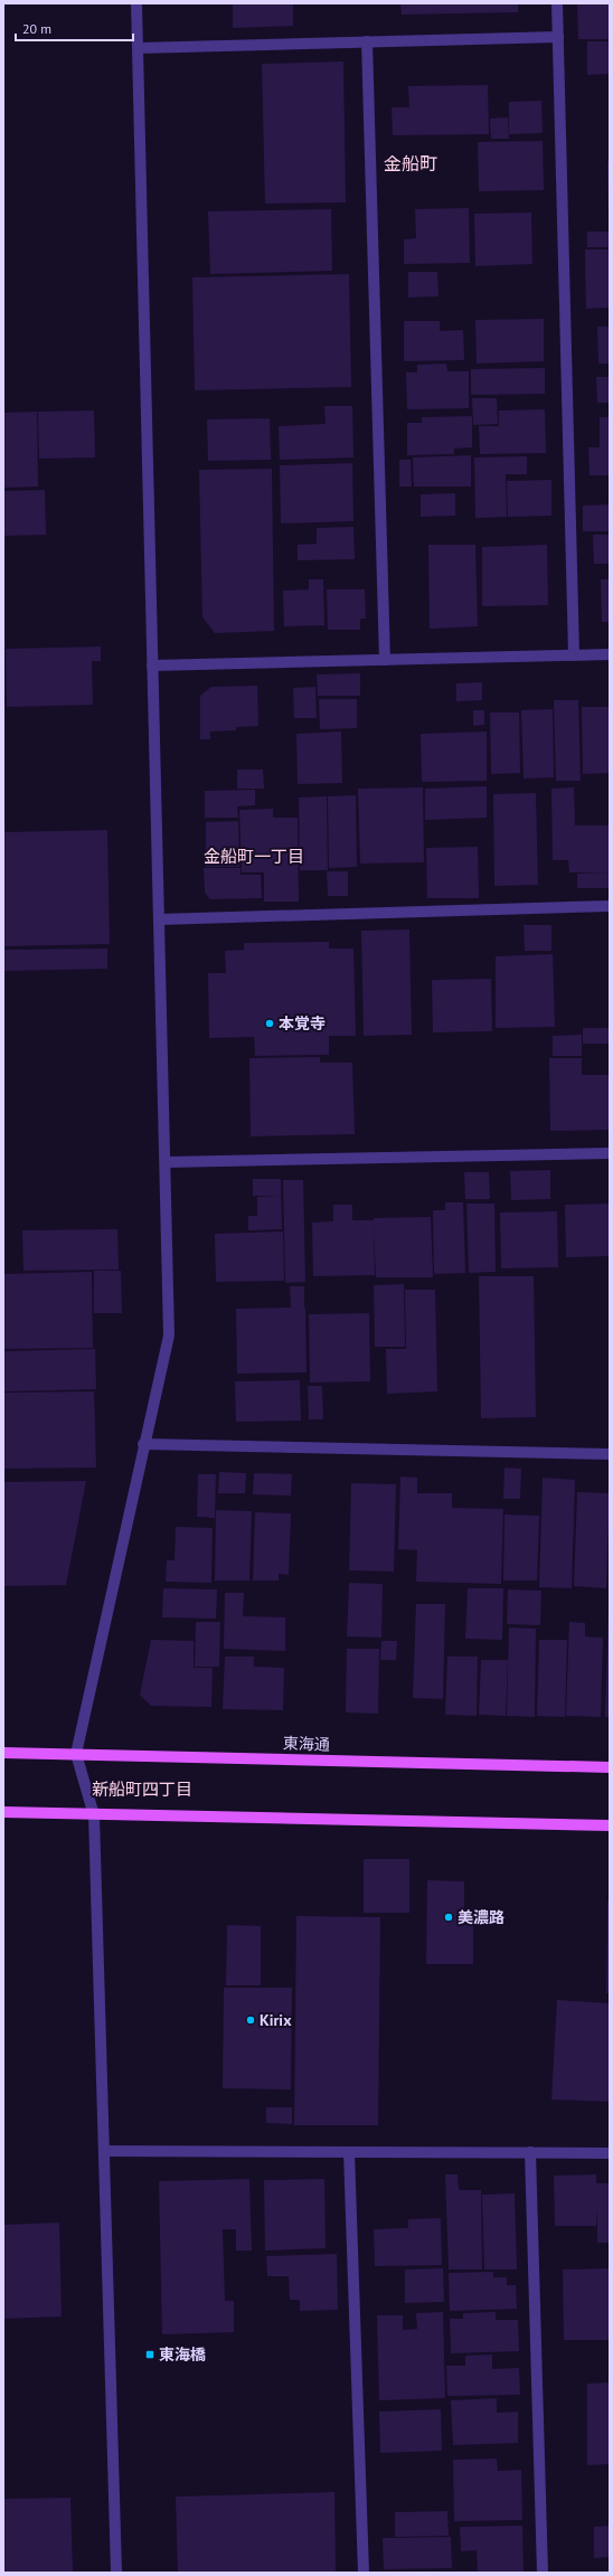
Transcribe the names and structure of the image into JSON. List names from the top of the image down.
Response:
{
  "streets": {
    "main road": ["東海通"]
  },
  "districts": ["金船町", "金船町一丁目", "新船町四丁目"],
  "places": {
    "other": ["本覚寺", "美濃路", "Kirix"],
    "transit": ["東海橋"]
  },
  "scale_bar": "20 m"
}
